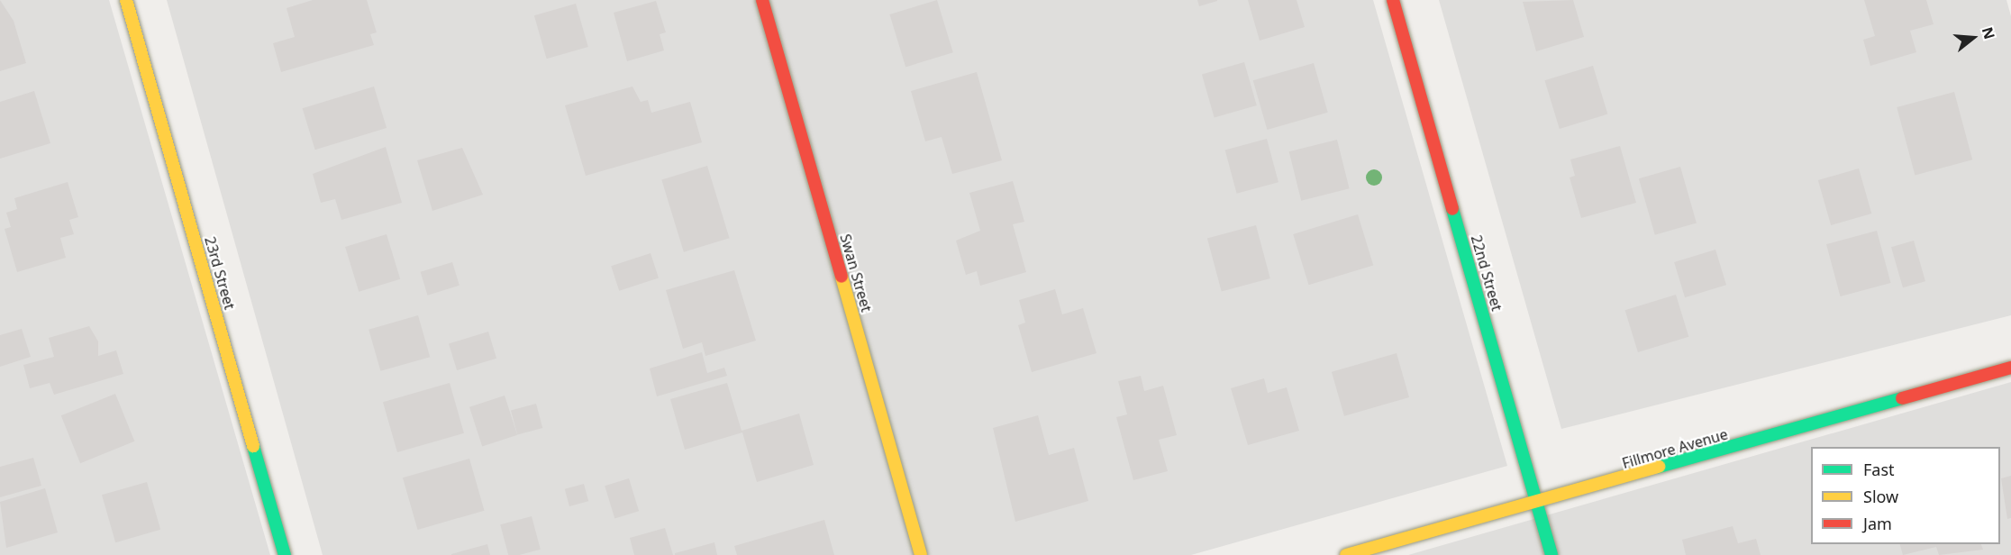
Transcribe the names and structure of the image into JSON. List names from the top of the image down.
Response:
{
  "streets": {
    "street": [
      "23rd Street",
      "Swan Street",
      "22nd Street",
      "Fillmore Avenue"
    ]
  },
  "crossings": [
    ["22nd Street", "Fillmore Avenue"]
  ],
  "legend": ["Fast", "Slow", "Jam"],
  "north": "right"
}
